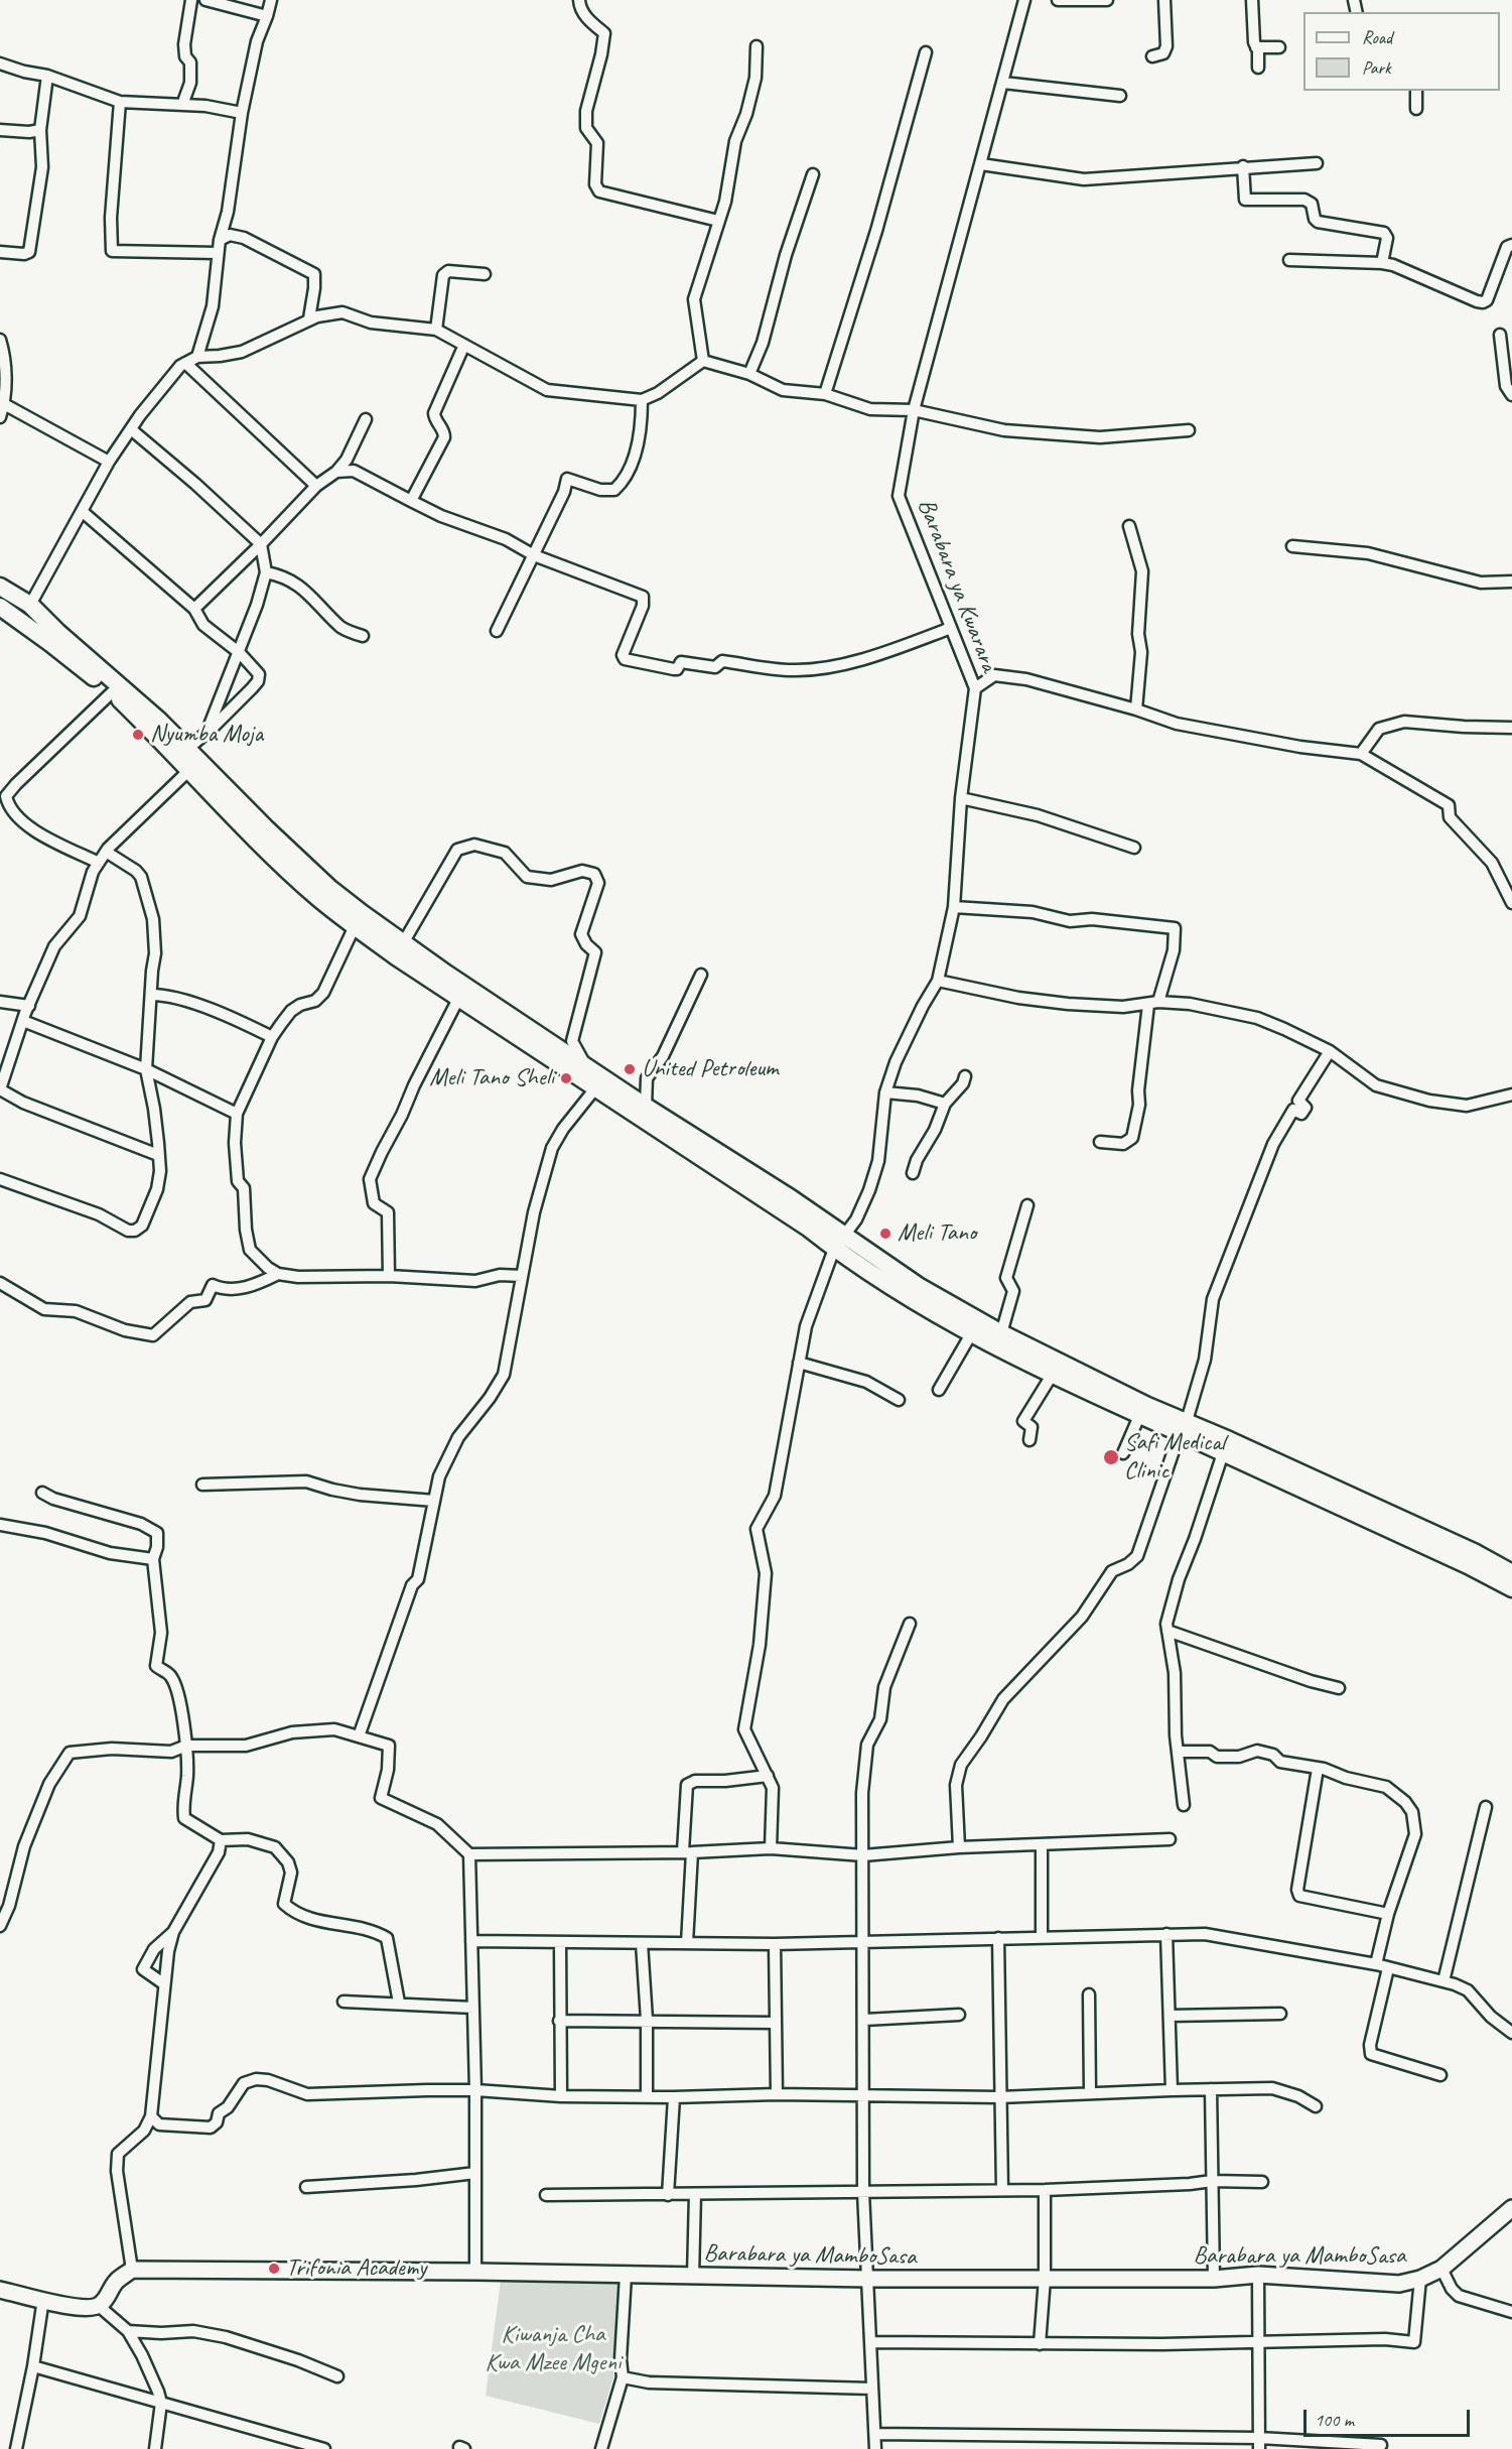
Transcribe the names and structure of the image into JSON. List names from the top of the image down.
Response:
{
  "streets": {
    "street": ["Barabara ya Kwarara", "Barabara ya MamboSasa"]
  },
  "parks": ["Kiwanja Cha Kwa Mzee Mgeni"],
  "places": [
    "Nyumba Moja",
    "United Petroleum",
    "Meli Tano Sheli",
    "Meli Tano",
    "Safi Medical Clinic",
    "Trifonia Academy"
  ],
  "legend": ["Road", "Park"],
  "scale_bar": "100 m"
}
